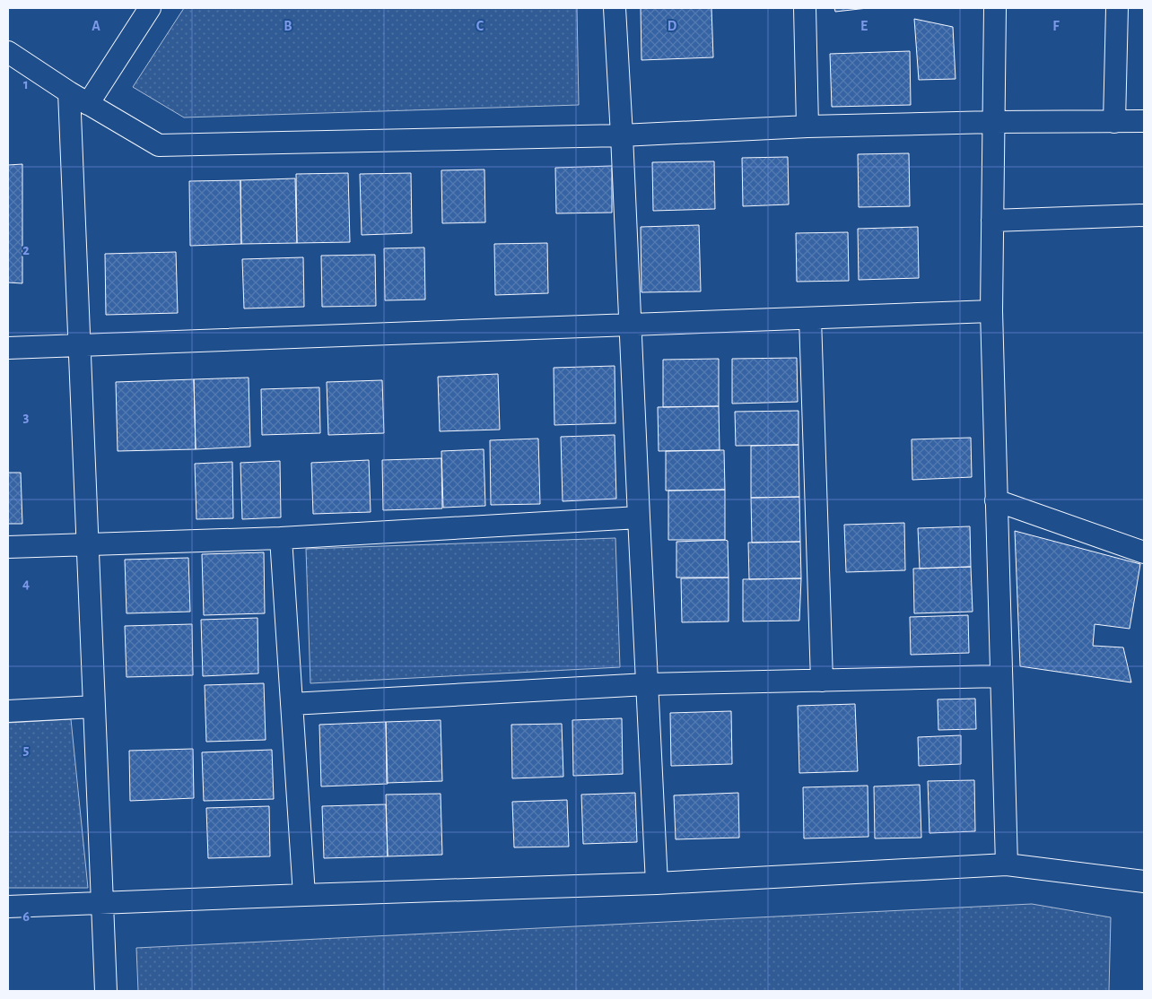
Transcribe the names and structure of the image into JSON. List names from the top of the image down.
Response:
{
  "grid": {
    "columns": [
      "A",
      "B",
      "C",
      "D",
      "E",
      "F"
    ],
    "rows": [
      "1",
      "2",
      "3",
      "4",
      "5",
      "6"
    ]
  }
}
